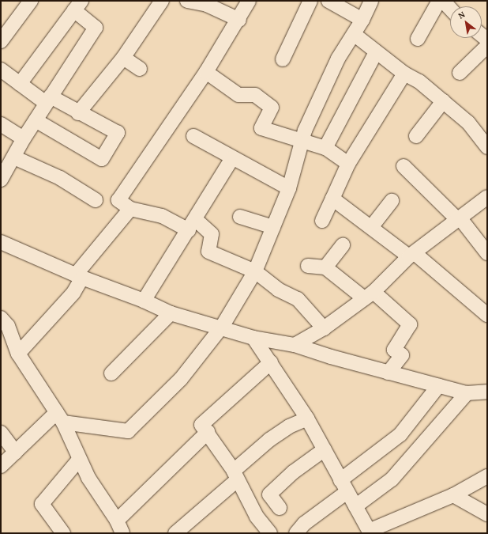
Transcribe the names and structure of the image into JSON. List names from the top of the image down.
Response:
{
  "north": "top left"
}
